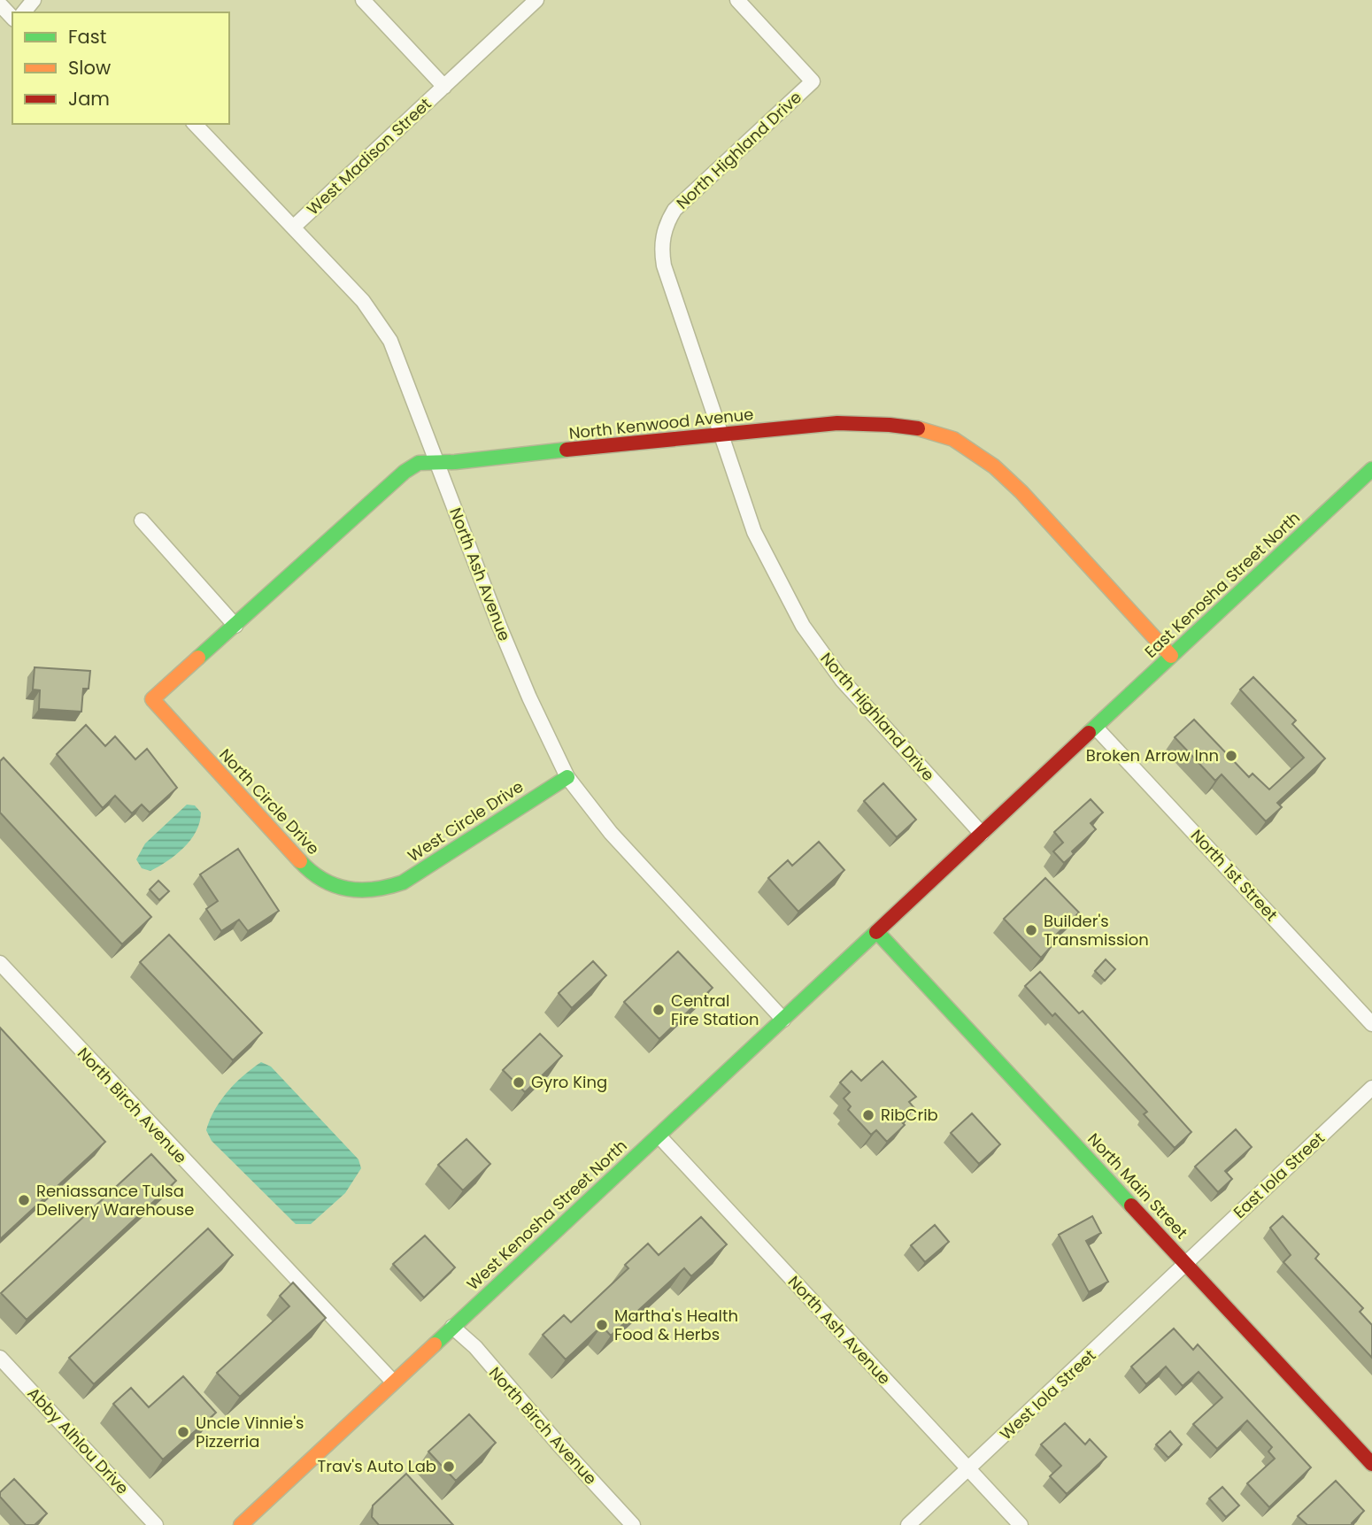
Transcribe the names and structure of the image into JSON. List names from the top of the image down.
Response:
{
  "streets": {
    "main road": [
      "North Kenwood Avenue",
      "East Kenosha Street North",
      "North Circle Drive",
      "West Circle Drive",
      "North Main Street",
      "West Kenosha Street North"
    ],
    "street": [
      "North Highland Drive",
      "West Madison Street",
      "North Ash Avenue",
      "North 1st Street",
      "North Birch Avenue",
      "East Iola Street",
      "West Iola Street",
      "Abby Alhlou Drive"
    ]
  },
  "crossings": [
    ["North Highland Drive", "North Kenwood Avenue"],
    ["North Highland Drive", "East Kenosha Street North"],
    ["West Madison Street", "North Ash Avenue"],
    ["North Kenwood Avenue", "North Ash Avenue"],
    ["North Kenwood Avenue", "East Kenosha Street North"],
    ["North Kenwood Avenue", "North Circle Drive"],
    ["North Ash Avenue", "West Circle Drive"],
    ["North Ash Avenue", "West Kenosha Street North"],
    ["North Ash Avenue", "West Iola Street"],
    ["East Kenosha Street North", "North 1st Street"],
    ["North Circle Drive", "West Circle Drive"],
    ["North Birch Avenue", "West Kenosha Street North"],
    ["East Iola Street", "North Main Street"],
    ["East Iola Street", "West Iola Street"],
    ["North Main Street", "West Kenosha Street North"],
    ["North Main Street", "West Iola Street"]
  ],
  "places": [
    "Broken Arrow Inn",
    "Builder's Transmission",
    "Central Fire Station",
    "Gyro King",
    "RibCrib",
    "Reniassance Tulsa Delivery Warehouse",
    "Martha's Health Food & Herbs",
    "Uncle Vinnie's Pizzerria",
    "Trav's Auto Lab"
  ],
  "legend": ["Fast", "Slow", "Jam"]
}
